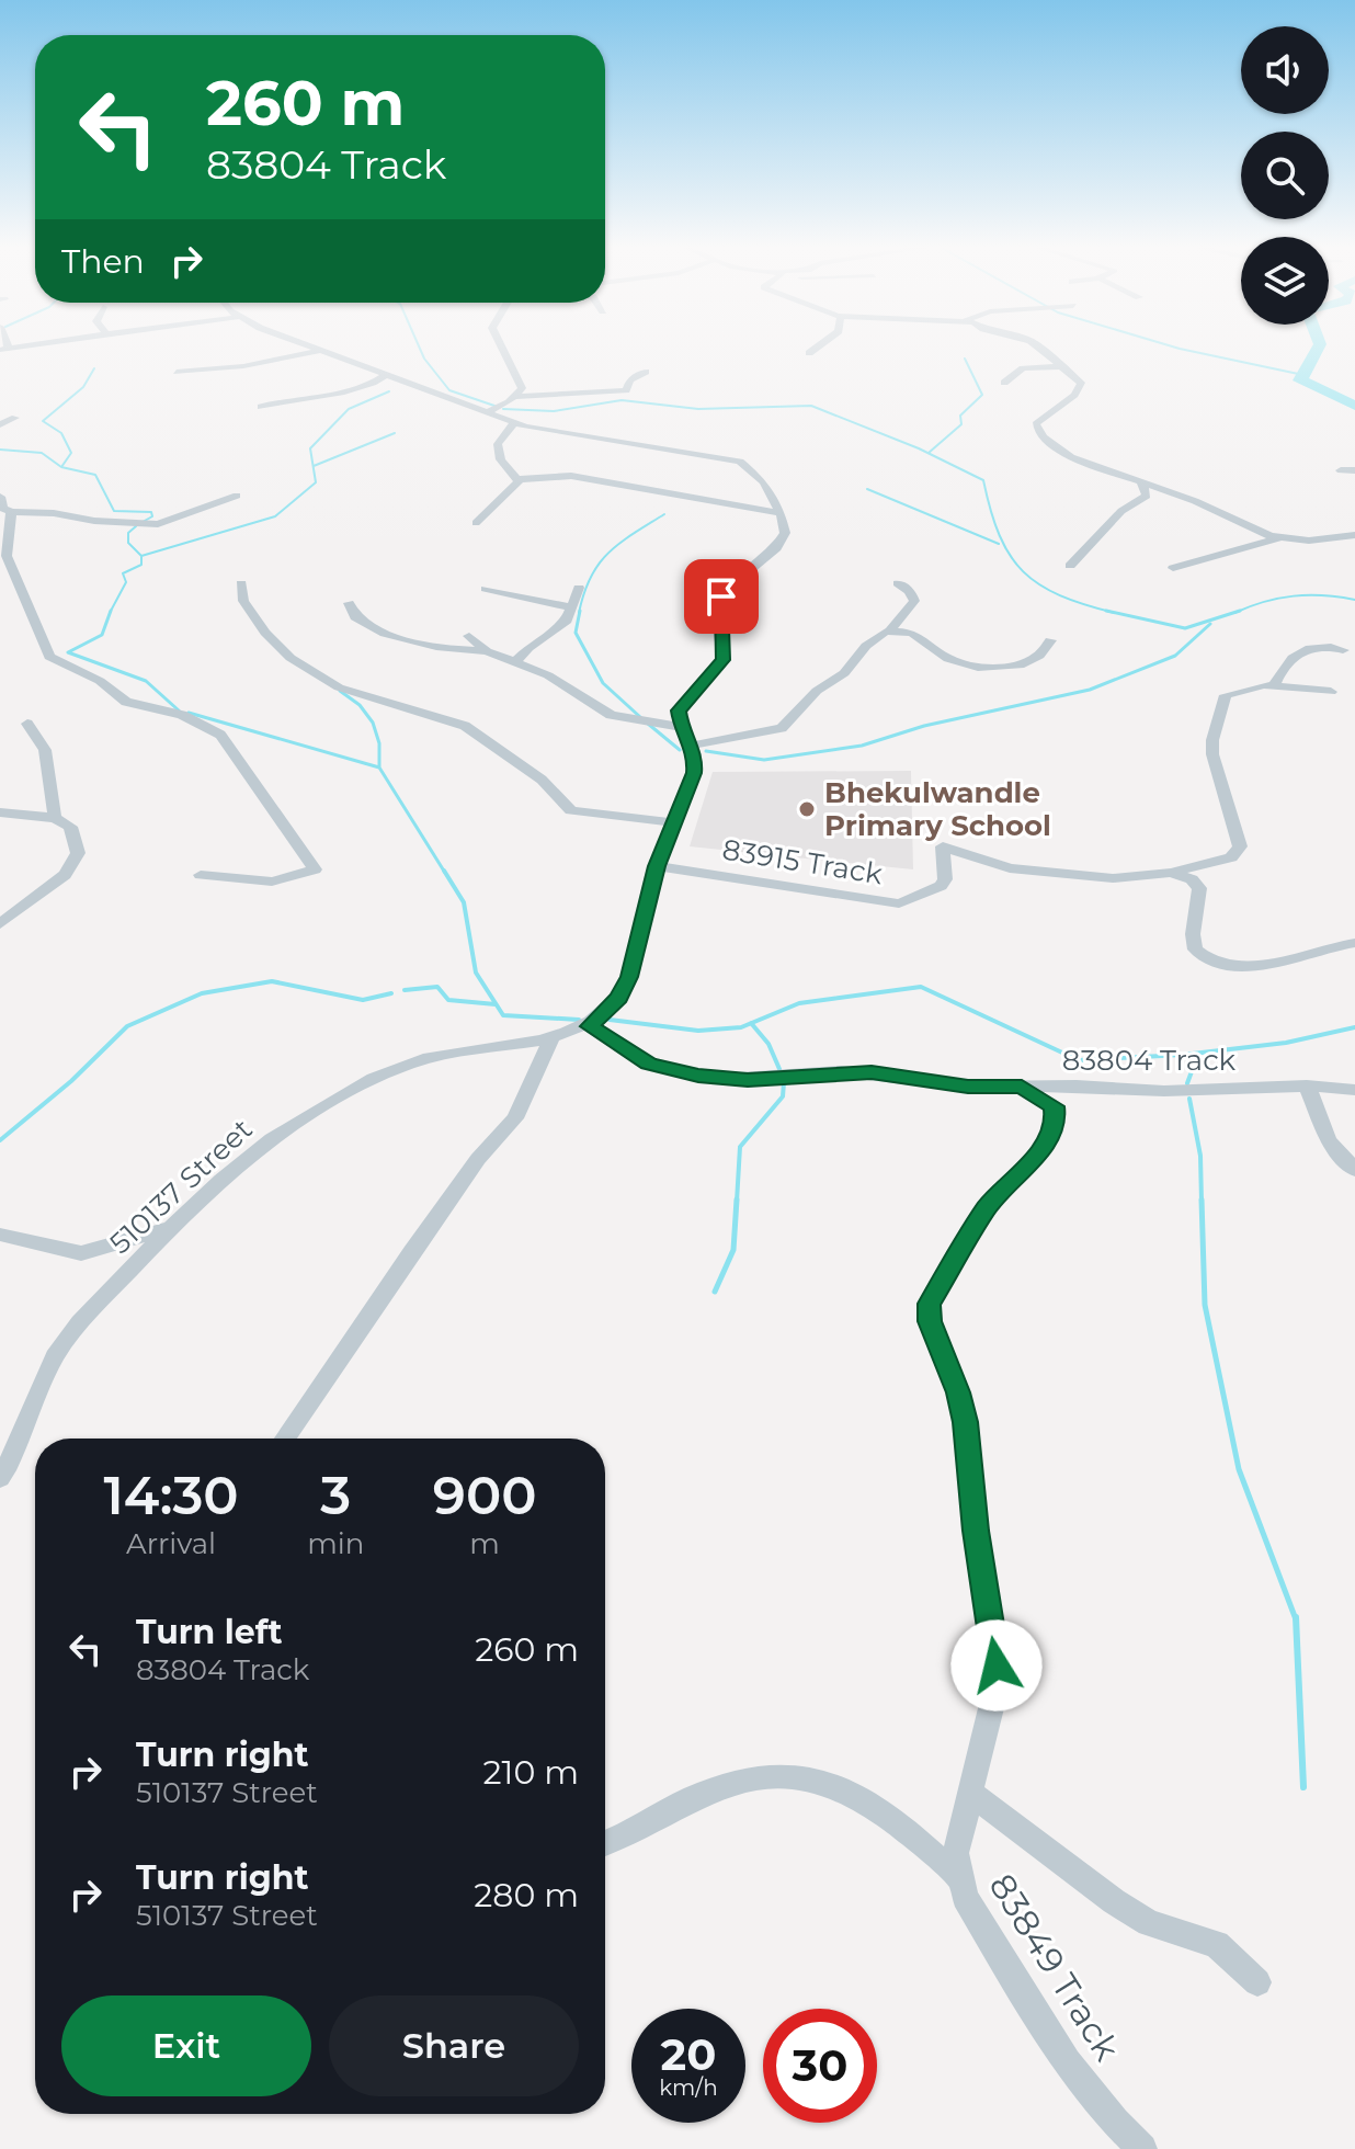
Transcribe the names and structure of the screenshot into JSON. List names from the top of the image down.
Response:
{
  "streets": {
    "street": [
      "83915 Track",
      "83804 Track",
      "510137 Street",
      "83849 Track"
    ]
  },
  "crossings": [
    ["83915 Track", "510137 Street"],
    ["83804 Track", "510137 Street"]
  ],
  "places": ["Bhekulwandle Primary School"],
  "page": {
    "turn": ["260 m", "83804 Track"],
    "then": "Then",
    "eta": [
      "14:30",
      "Arrival",
      "3",
      "min",
      "900",
      "m"
    ],
    "list": [
      {
        "name": "Turn left",
        "note": "83804 Track",
        "value": "260 m"
      },
      {
        "name": "Turn right",
        "note": "510137 Street",
        "value": "210 m"
      },
      {
        "name": "Turn right",
        "note": "510137 Street",
        "value": "280 m"
      }
    ],
    "buttons": ["Exit", "Share"],
    "speed": "20 km/h",
    "limit": "30"
  }
}
